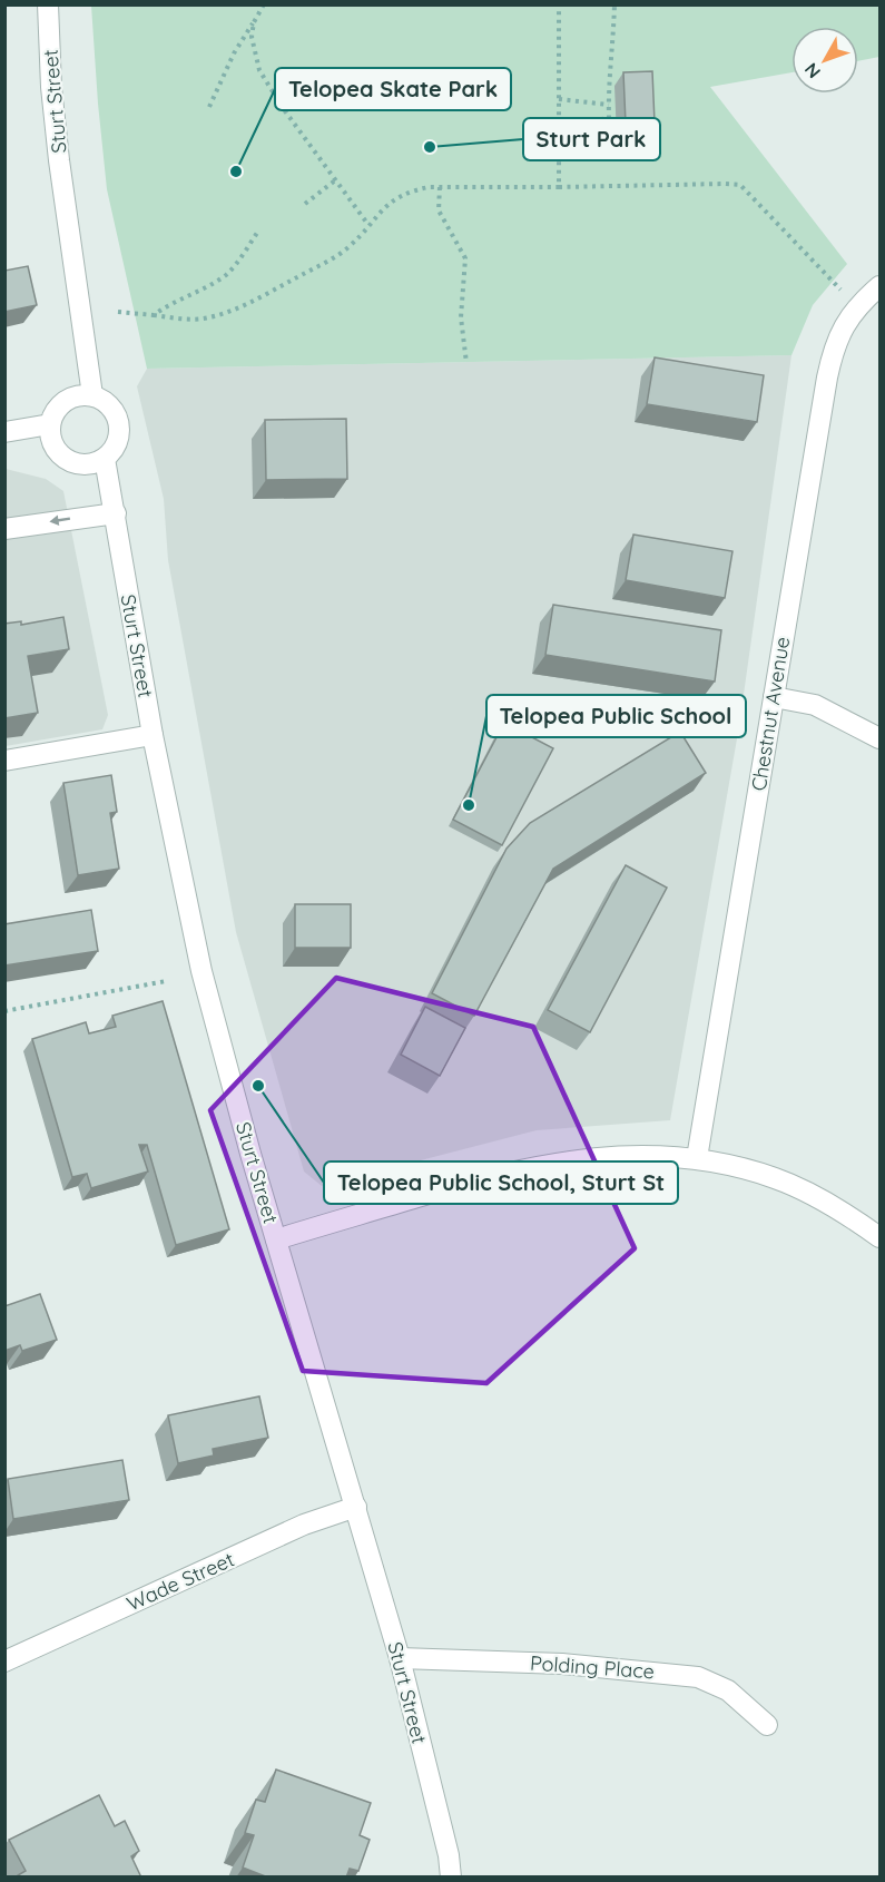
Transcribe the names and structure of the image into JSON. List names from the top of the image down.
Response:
{
  "streets": {
    "street": [
      "Sturt Street",
      "Chestnut Avenue",
      "Wade Street",
      "Polding Place"
    ]
  },
  "crossings": [
    ["Sturt Street", "Wade Street"],
    ["Sturt Street", "Polding Place"]
  ],
  "places": [
    "Sturt Park",
    "Telopea Skate Park",
    "Telopea Public School",
    "Telopea Public School, Sturt St"
  ],
  "north": "bottom left"
}
